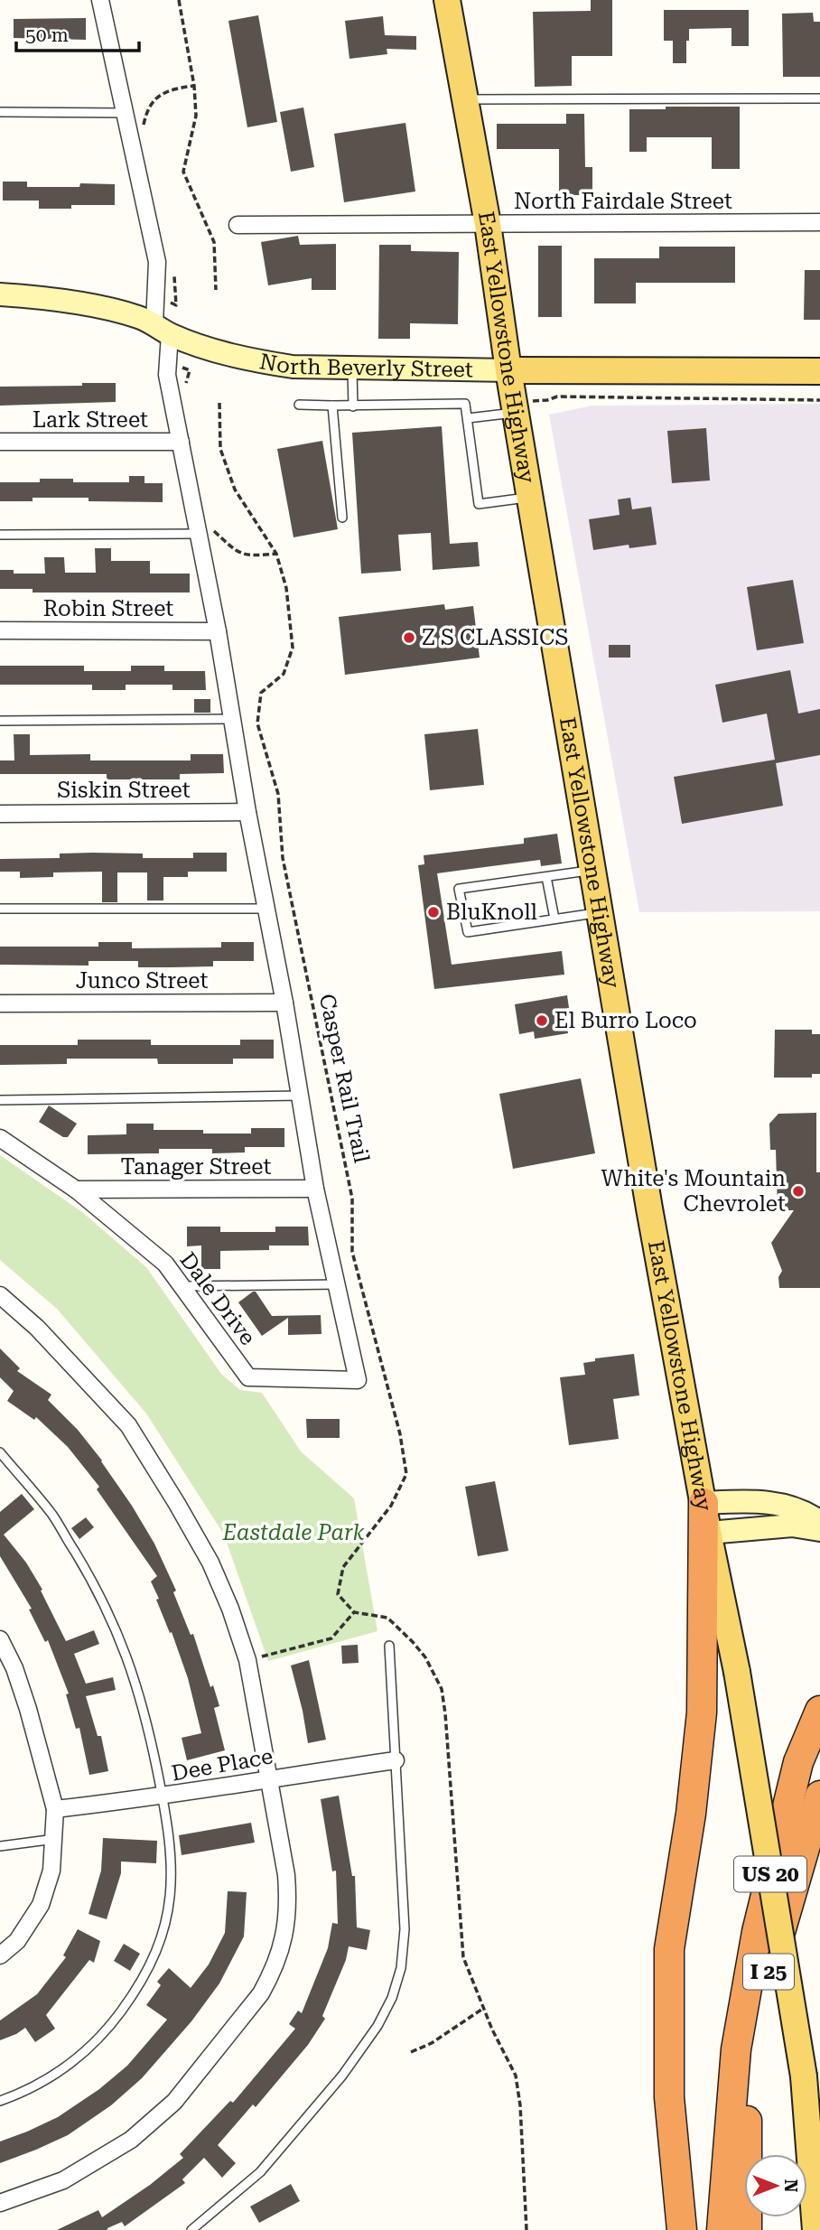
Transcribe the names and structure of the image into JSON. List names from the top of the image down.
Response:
{
  "streets": {
    "highway": ["I 25"],
    "main road": ["East Yellowstone Highway", "North Beverly Street", "US 20"],
    "street": [
      "North Fairdale Street",
      "Lark Street",
      "Robin Street",
      "Siskin Street",
      "Junco Street",
      "Tanager Street",
      "Dale Drive",
      "Dee Place"
    ],
    "path": ["Casper Rail Trail"]
  },
  "crossings": [
    ["North Fairdale Street", "East Yellowstone Highway"],
    ["East Yellowstone Highway", "North Beverly Street"],
    ["East Yellowstone Highway", "US 20"],
    ["Tanager Street", "Dale Drive"]
  ],
  "parks": ["Eastdale Park"],
  "places": [
    "Z S CLASSICS",
    "BluKnoll",
    "El Burro Loco",
    "White's Mountain Chevrolet"
  ],
  "scale_bar": "50 m",
  "north": "right"
}
